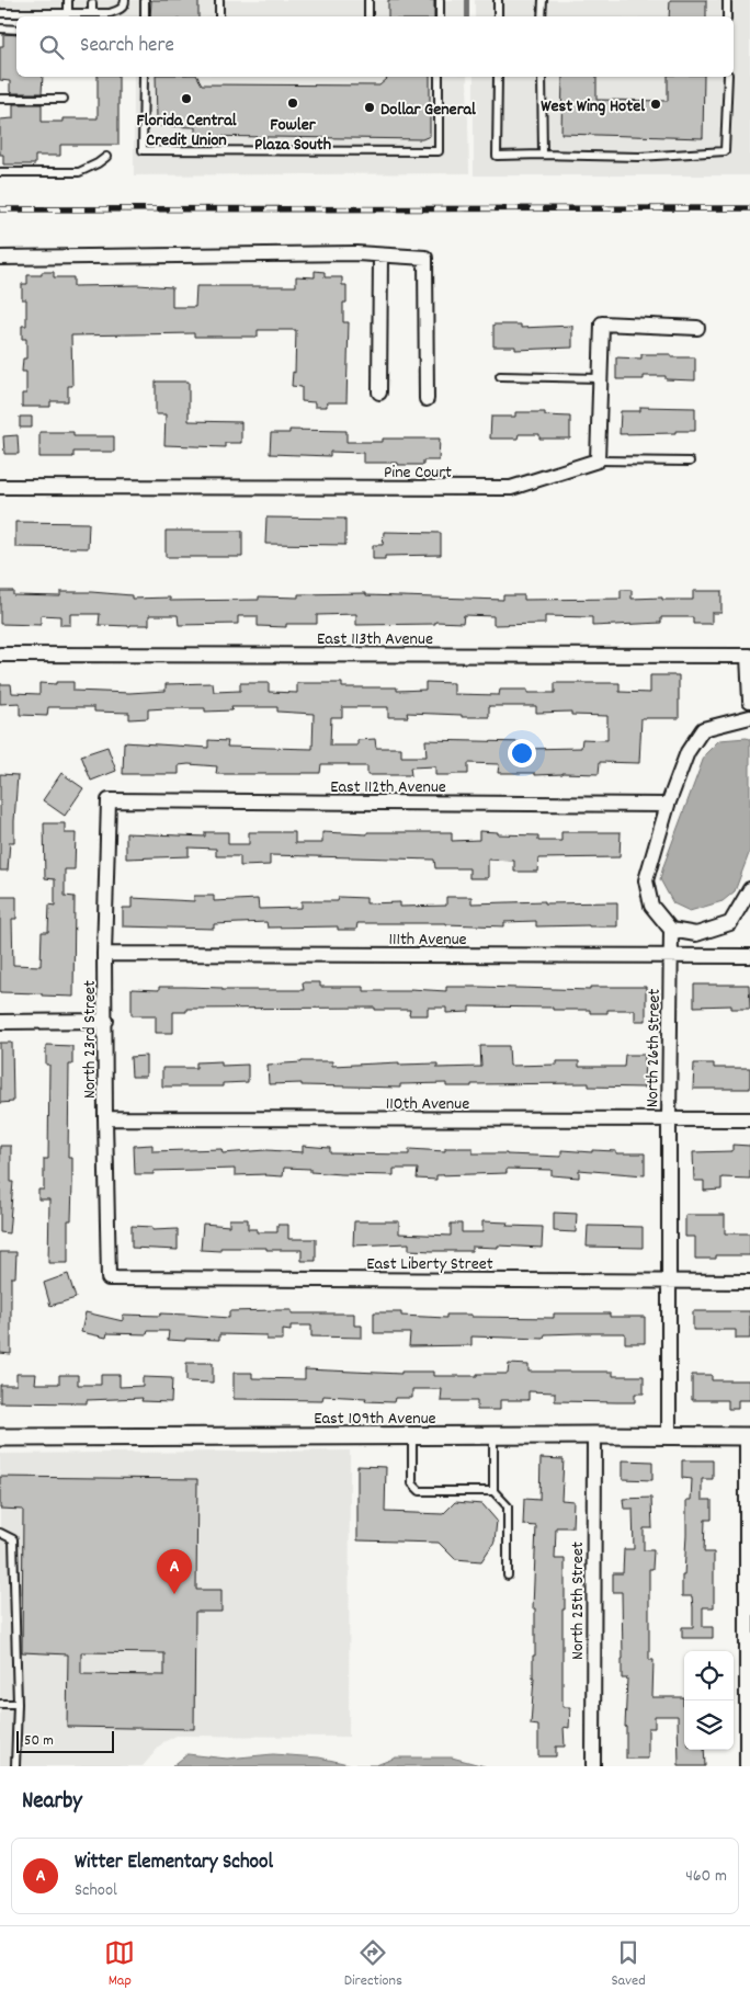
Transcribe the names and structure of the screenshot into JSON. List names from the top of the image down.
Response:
{
  "streets": {
    "street": [
      "Pine Court",
      "East 113th Avenue",
      "East 112th Avenue",
      "111th Avenue",
      "North 23rd Street",
      "North 26th Street",
      "110th Avenue",
      "East Liberty Street",
      "East 109th Avenue",
      "North 25th Street"
    ]
  },
  "crossings": [
    ["East 112th Avenue", "North 23rd Street"],
    ["111th Avenue", "North 23rd Street"],
    ["111th Avenue", "North 26th Street"],
    ["North 23rd Street", "110th Avenue"],
    ["North 23rd Street", "East Liberty Street"],
    ["North 26th Street", "110th Avenue"],
    ["North 26th Street", "East Liberty Street"],
    ["North 26th Street", "East 109th Avenue"],
    ["East 109th Avenue", "North 25th Street"]
  ],
  "places": [
    "Florida Central Credit Union",
    "Fowler Plaza South",
    "West Wing Hotel",
    "Dollar General"
  ],
  "scale_bar": "50 m",
  "page": {
    "search": "Search here",
    "pins": "A",
    "scale": "50 m",
    "heading": "Nearby",
    "list": [
      {
        "mark": "A",
        "name": "Witter Elementary School",
        "note": "School",
        "value": "460 m"
      }
    ],
    "nav": ["Map", "Directions", "Saved"]
  }
}
